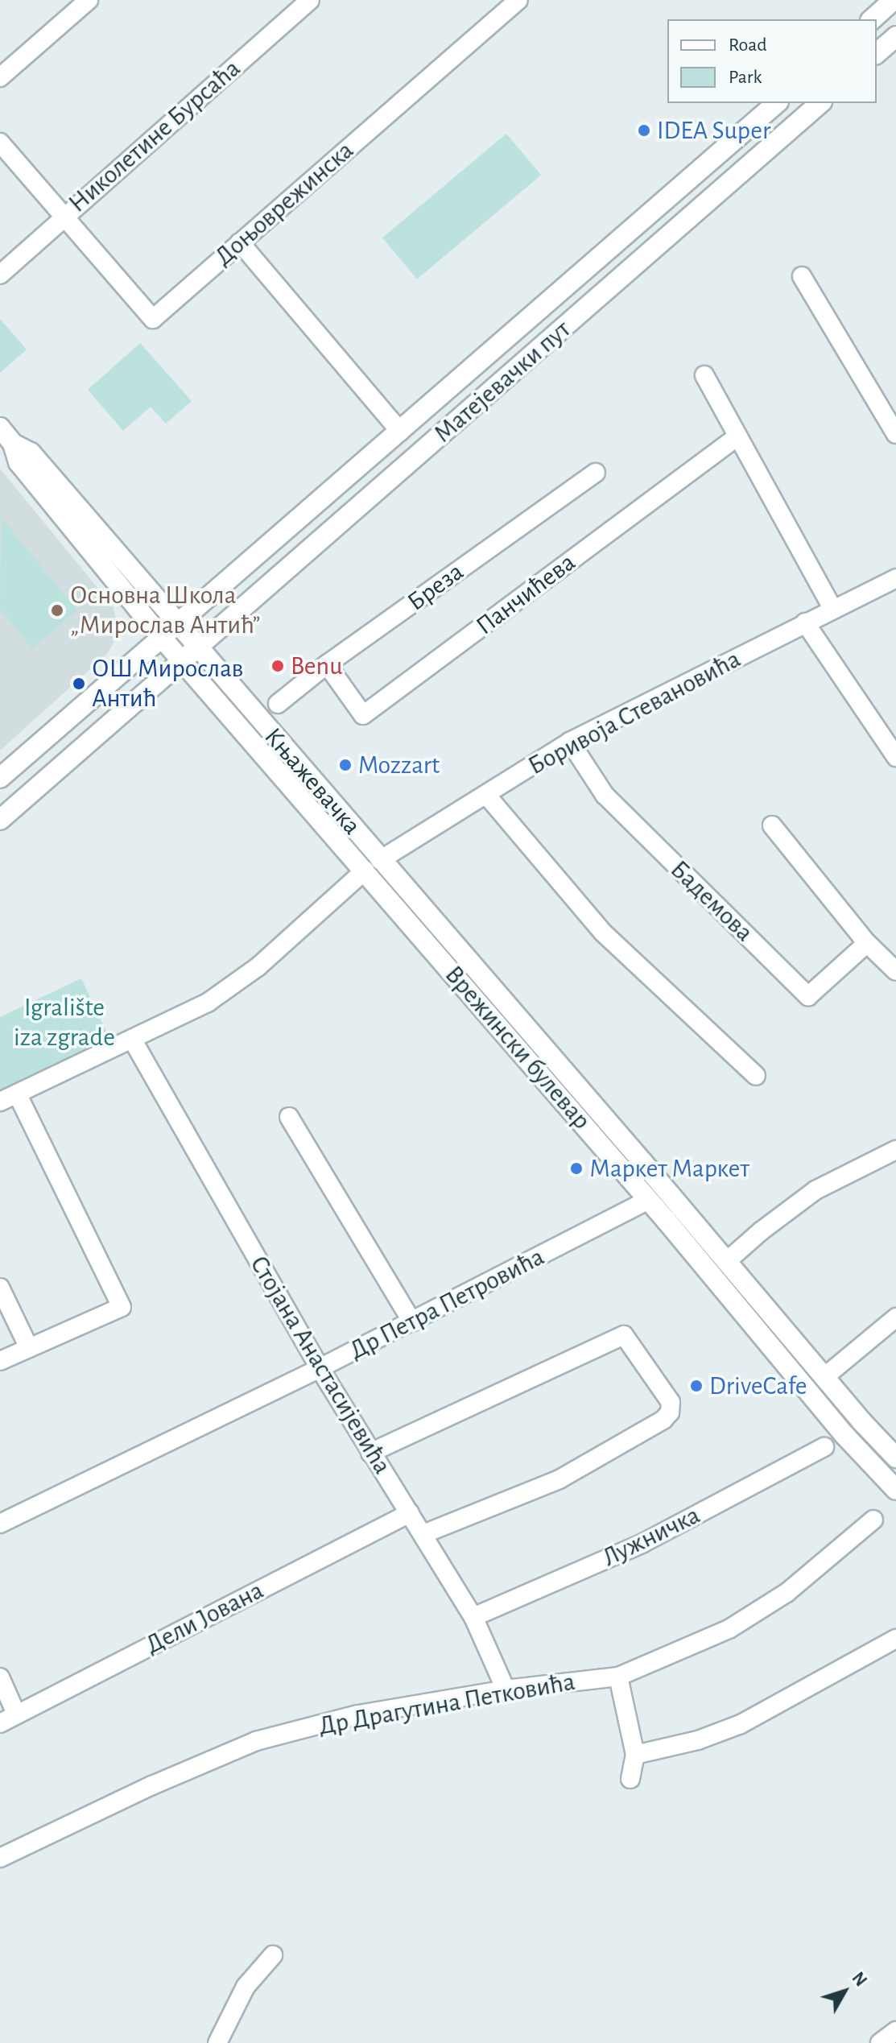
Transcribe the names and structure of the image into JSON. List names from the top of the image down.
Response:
{
  "streets": {
    "main road": ["Матејевачки пут", "Књажевачка", "Врежински булевар"],
    "street": [
      "Николетине Бурсаћа",
      "Доњоврежинска",
      "Бреза",
      "Панчићева",
      "Боривоја Стевановића",
      "Бадемова",
      "Др Петра Петровића",
      "Стојана Анастасијевића",
      "Лужничка",
      "Дели Јована",
      "Др Драгутина Петковића"
    ]
  },
  "crossings": [
    ["Николетине Бурсаћа", "Доњоврежинска"],
    ["Матејевачки пут", "Књажевачка"],
    ["Бреза", "Панчићева"],
    ["Боривоја Стевановића", "Књажевачка"],
    ["Боривоја Стевановића", "Бадемова"],
    ["Боривоја Стевановића", "Врежински булевар"],
    ["Боривоја Стевановића", "Стојана Анастасијевића"],
    ["Књажевачка", "Врежински булевар"],
    ["Врежински булевар", "Др Петра Петровића"],
    ["Др Петра Петровића", "Стојана Анастасијевића"],
    ["Стојана Анастасијевића", "Лужничка"],
    ["Стојана Анастасијевића", "Дели Јована"],
    ["Стојана Анастасијевића", "Др Драгутина Петковића"]
  ],
  "parks": ["Igralište iza zgrade"],
  "places": [
    "IDEA Super",
    "Основна Школа „Мирослав Антић”",
    "Benu",
    "ОШ Мирослав Антић",
    "Mozzart",
    "Маркет Маркет",
    "DriveCafe"
  ],
  "legend": ["Road", "Park"],
  "north": "top right"
}
